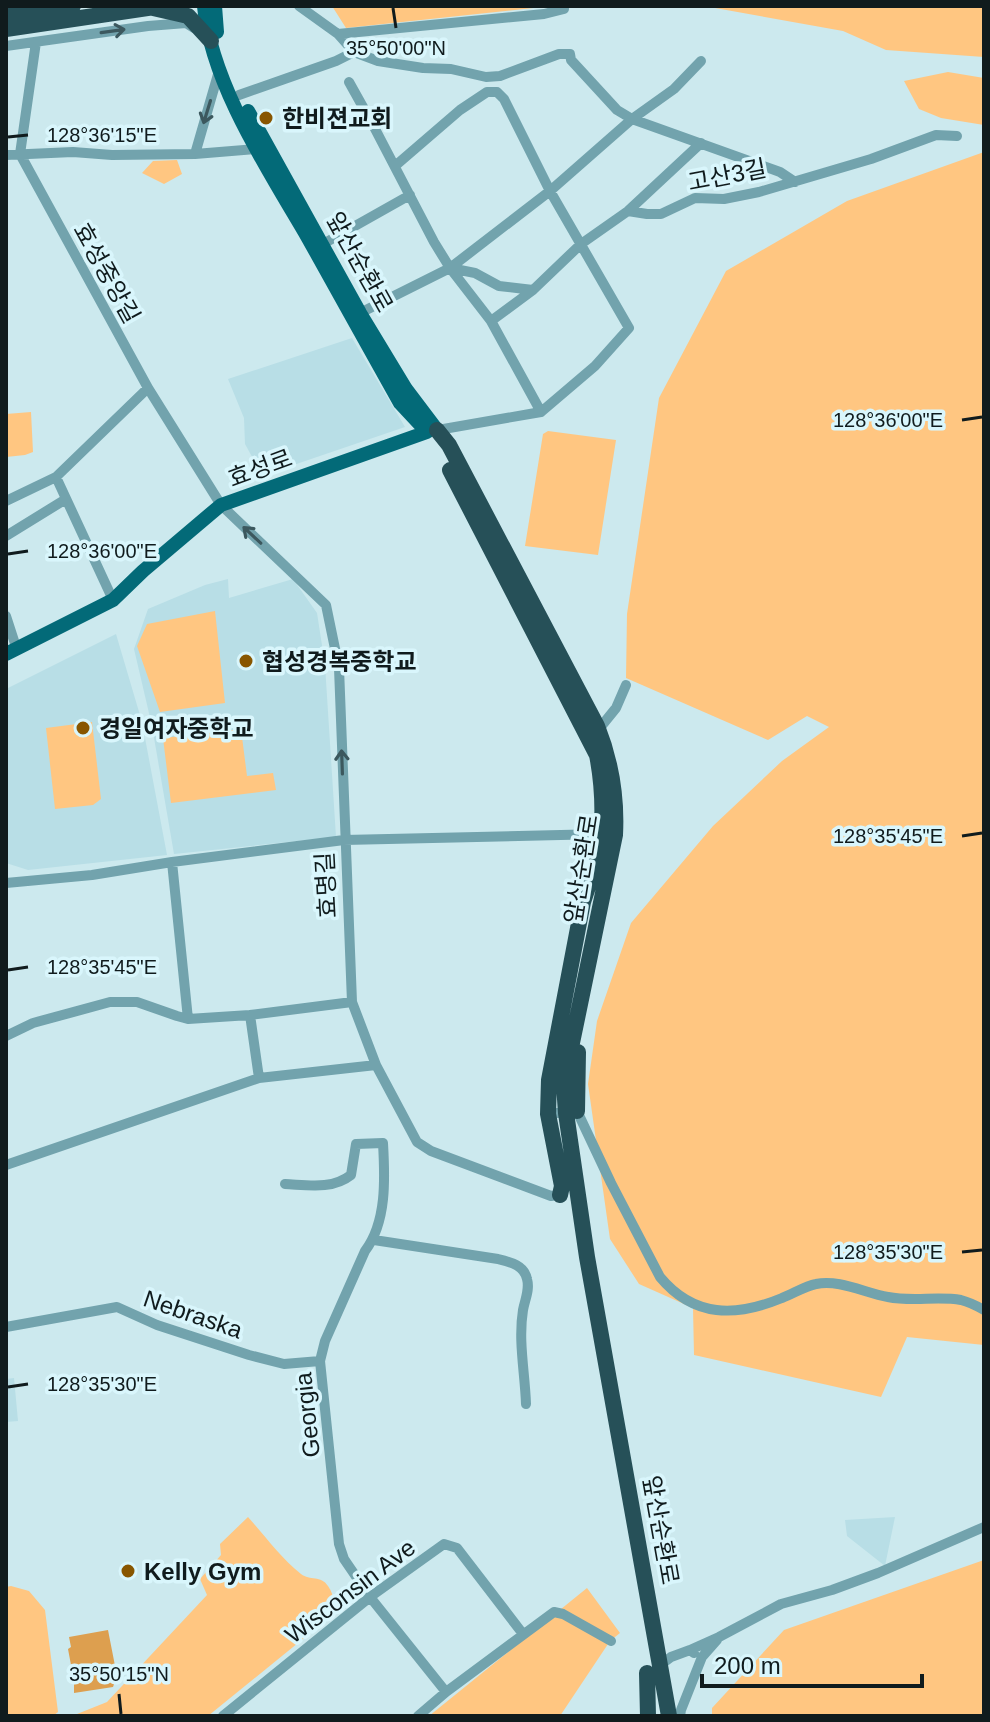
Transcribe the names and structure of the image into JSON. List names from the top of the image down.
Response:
{
  "streets": {
    "highway": ["앞산순환로"],
    "main road": ["효성로"],
    "street": [
      "고산3길",
      "효성중앙길",
      "효명길",
      "Nebraska",
      "Georgia",
      "Wisconsin Ave"
    ]
  },
  "crossings": [
    ["앞산순환로", "효성로"],
    ["효성중앙길", "효성로"],
    ["효성중앙길", "효명길"],
    ["효성로", "효명길"],
    ["Nebraska", "Georgia"],
    ["Georgia", "Wisconsin Ave"]
  ],
  "one_way": ["효명길"],
  "places": [
    "한비젼교회",
    "협성경복중학교",
    "경일여자중학교",
    "Kelly Gym"
  ],
  "scale_bar": "200 m",
  "coordinates": [
    "35°50'00\"N",
    "128°36'15\"E",
    "128°36'00\"E",
    "128°35'45\"E",
    "128°35'30\"E",
    "35°50'15\"N"
  ]
}
